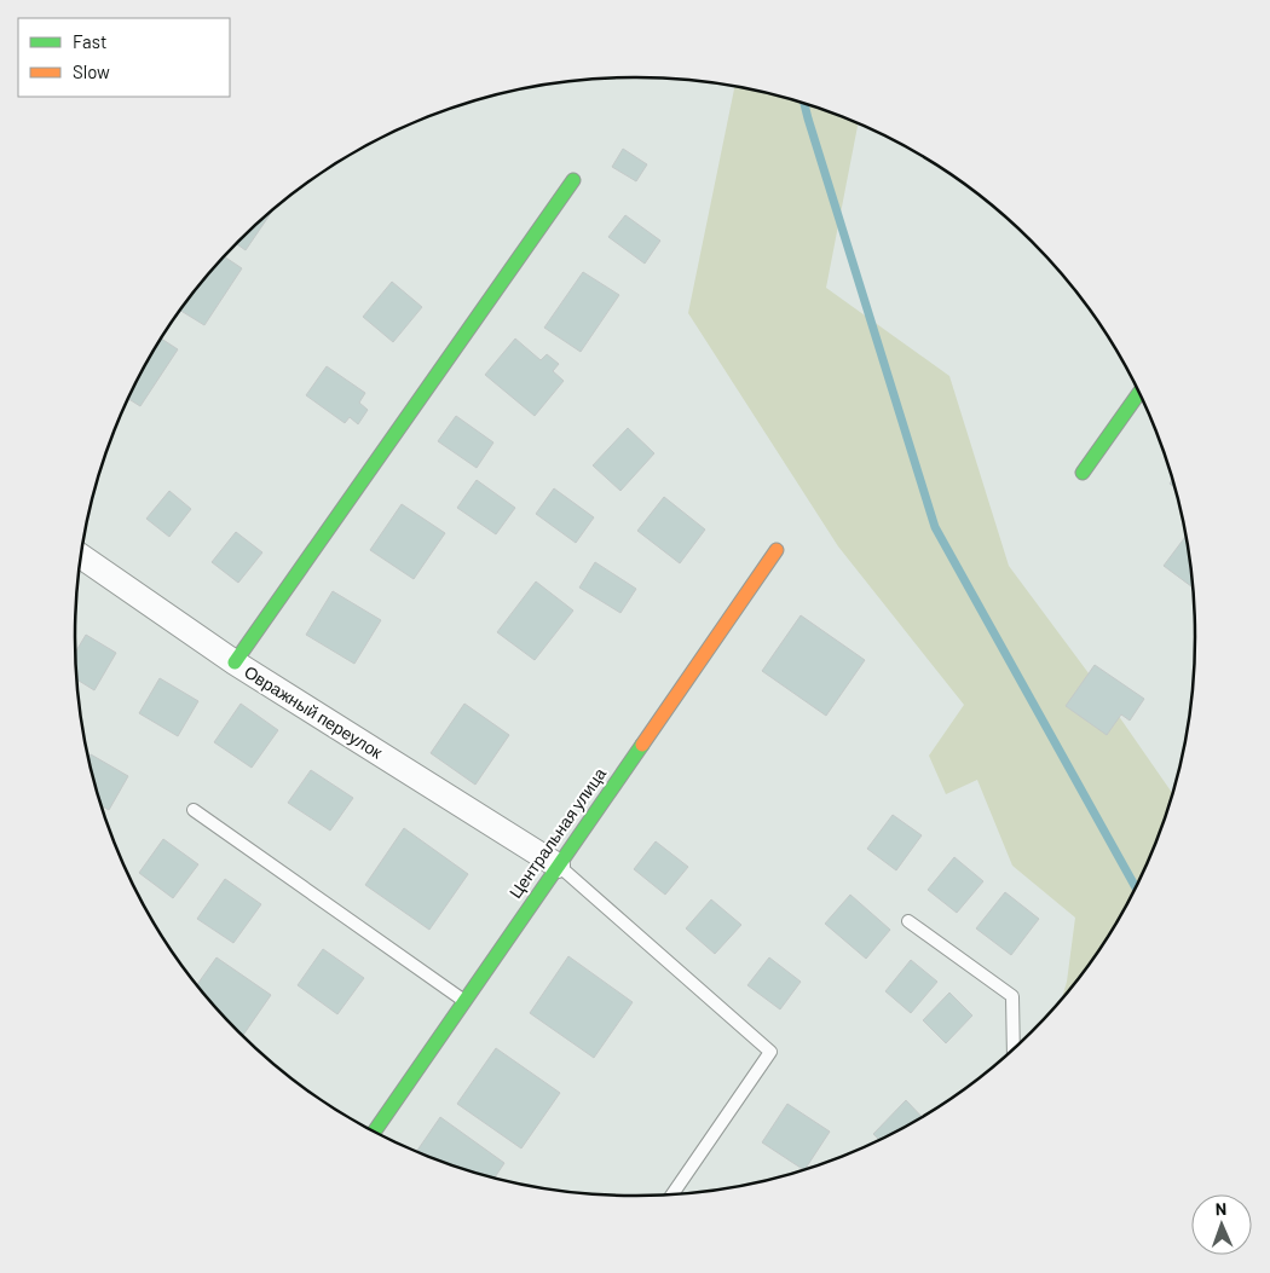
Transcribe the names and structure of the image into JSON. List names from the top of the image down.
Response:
{
  "streets": {
    "street": ["Овражный переулок", "Центральная улица"]
  },
  "crossings": [
    ["Овражный переулок", "Центральная улица"]
  ],
  "legend": ["Fast", "Slow"],
  "north": "top"
}
